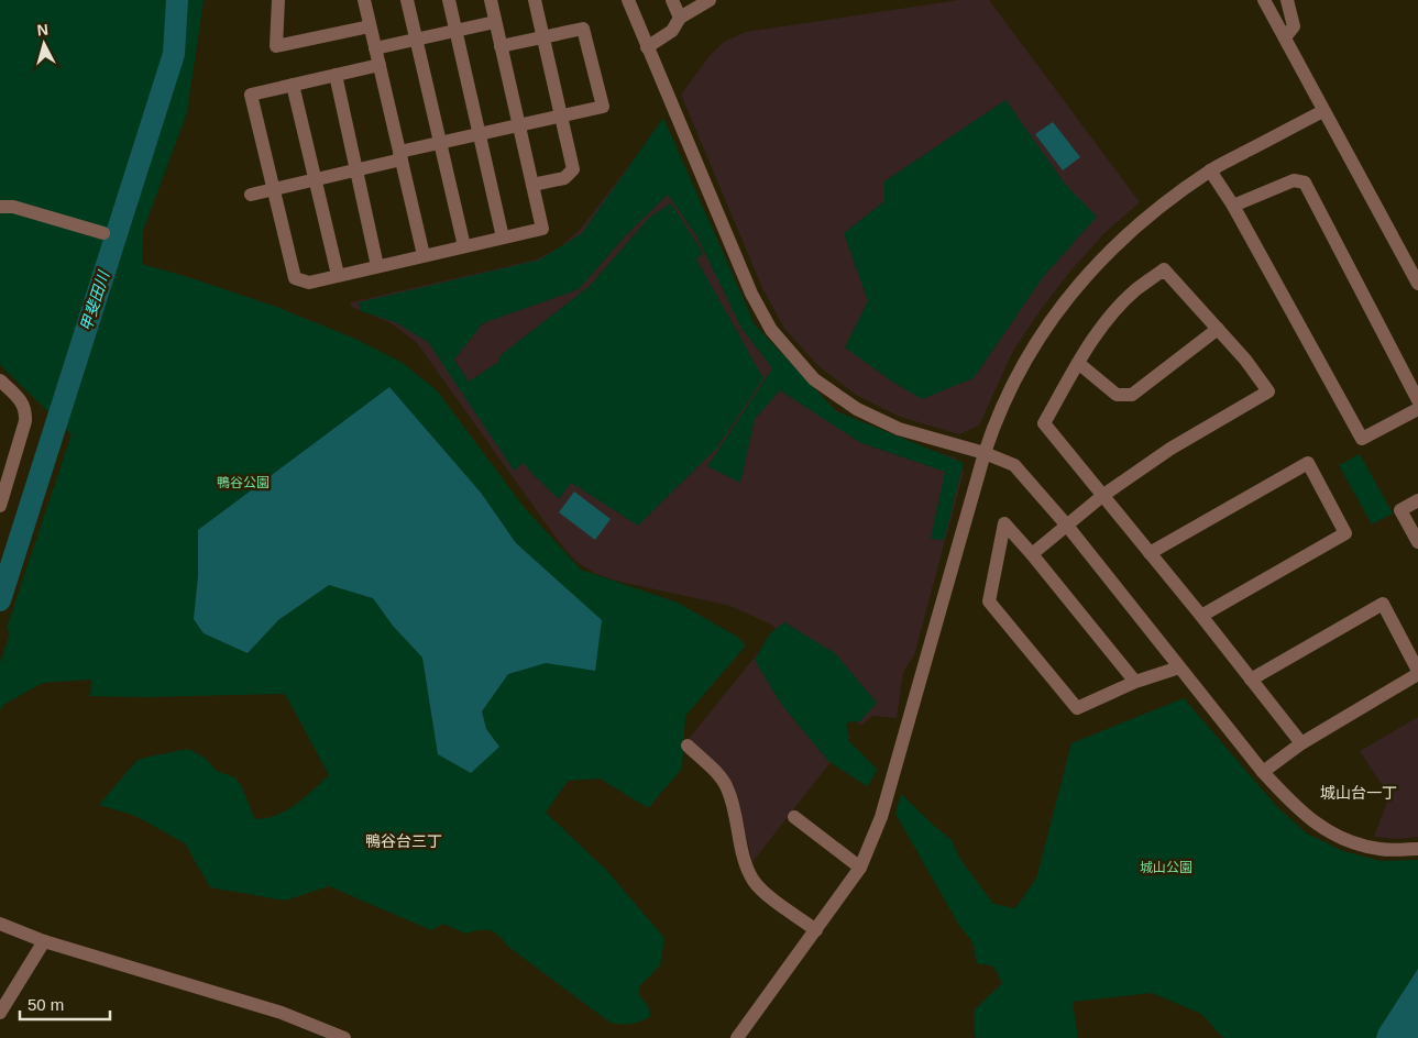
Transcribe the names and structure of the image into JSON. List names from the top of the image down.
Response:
{
  "districts": ["城山台一丁", "鴨谷台三丁"],
  "water": ["甲斐田川"],
  "parks": ["鴨谷公園", "城山公園"],
  "scale_bar": "50 m",
  "north": "top"
}
